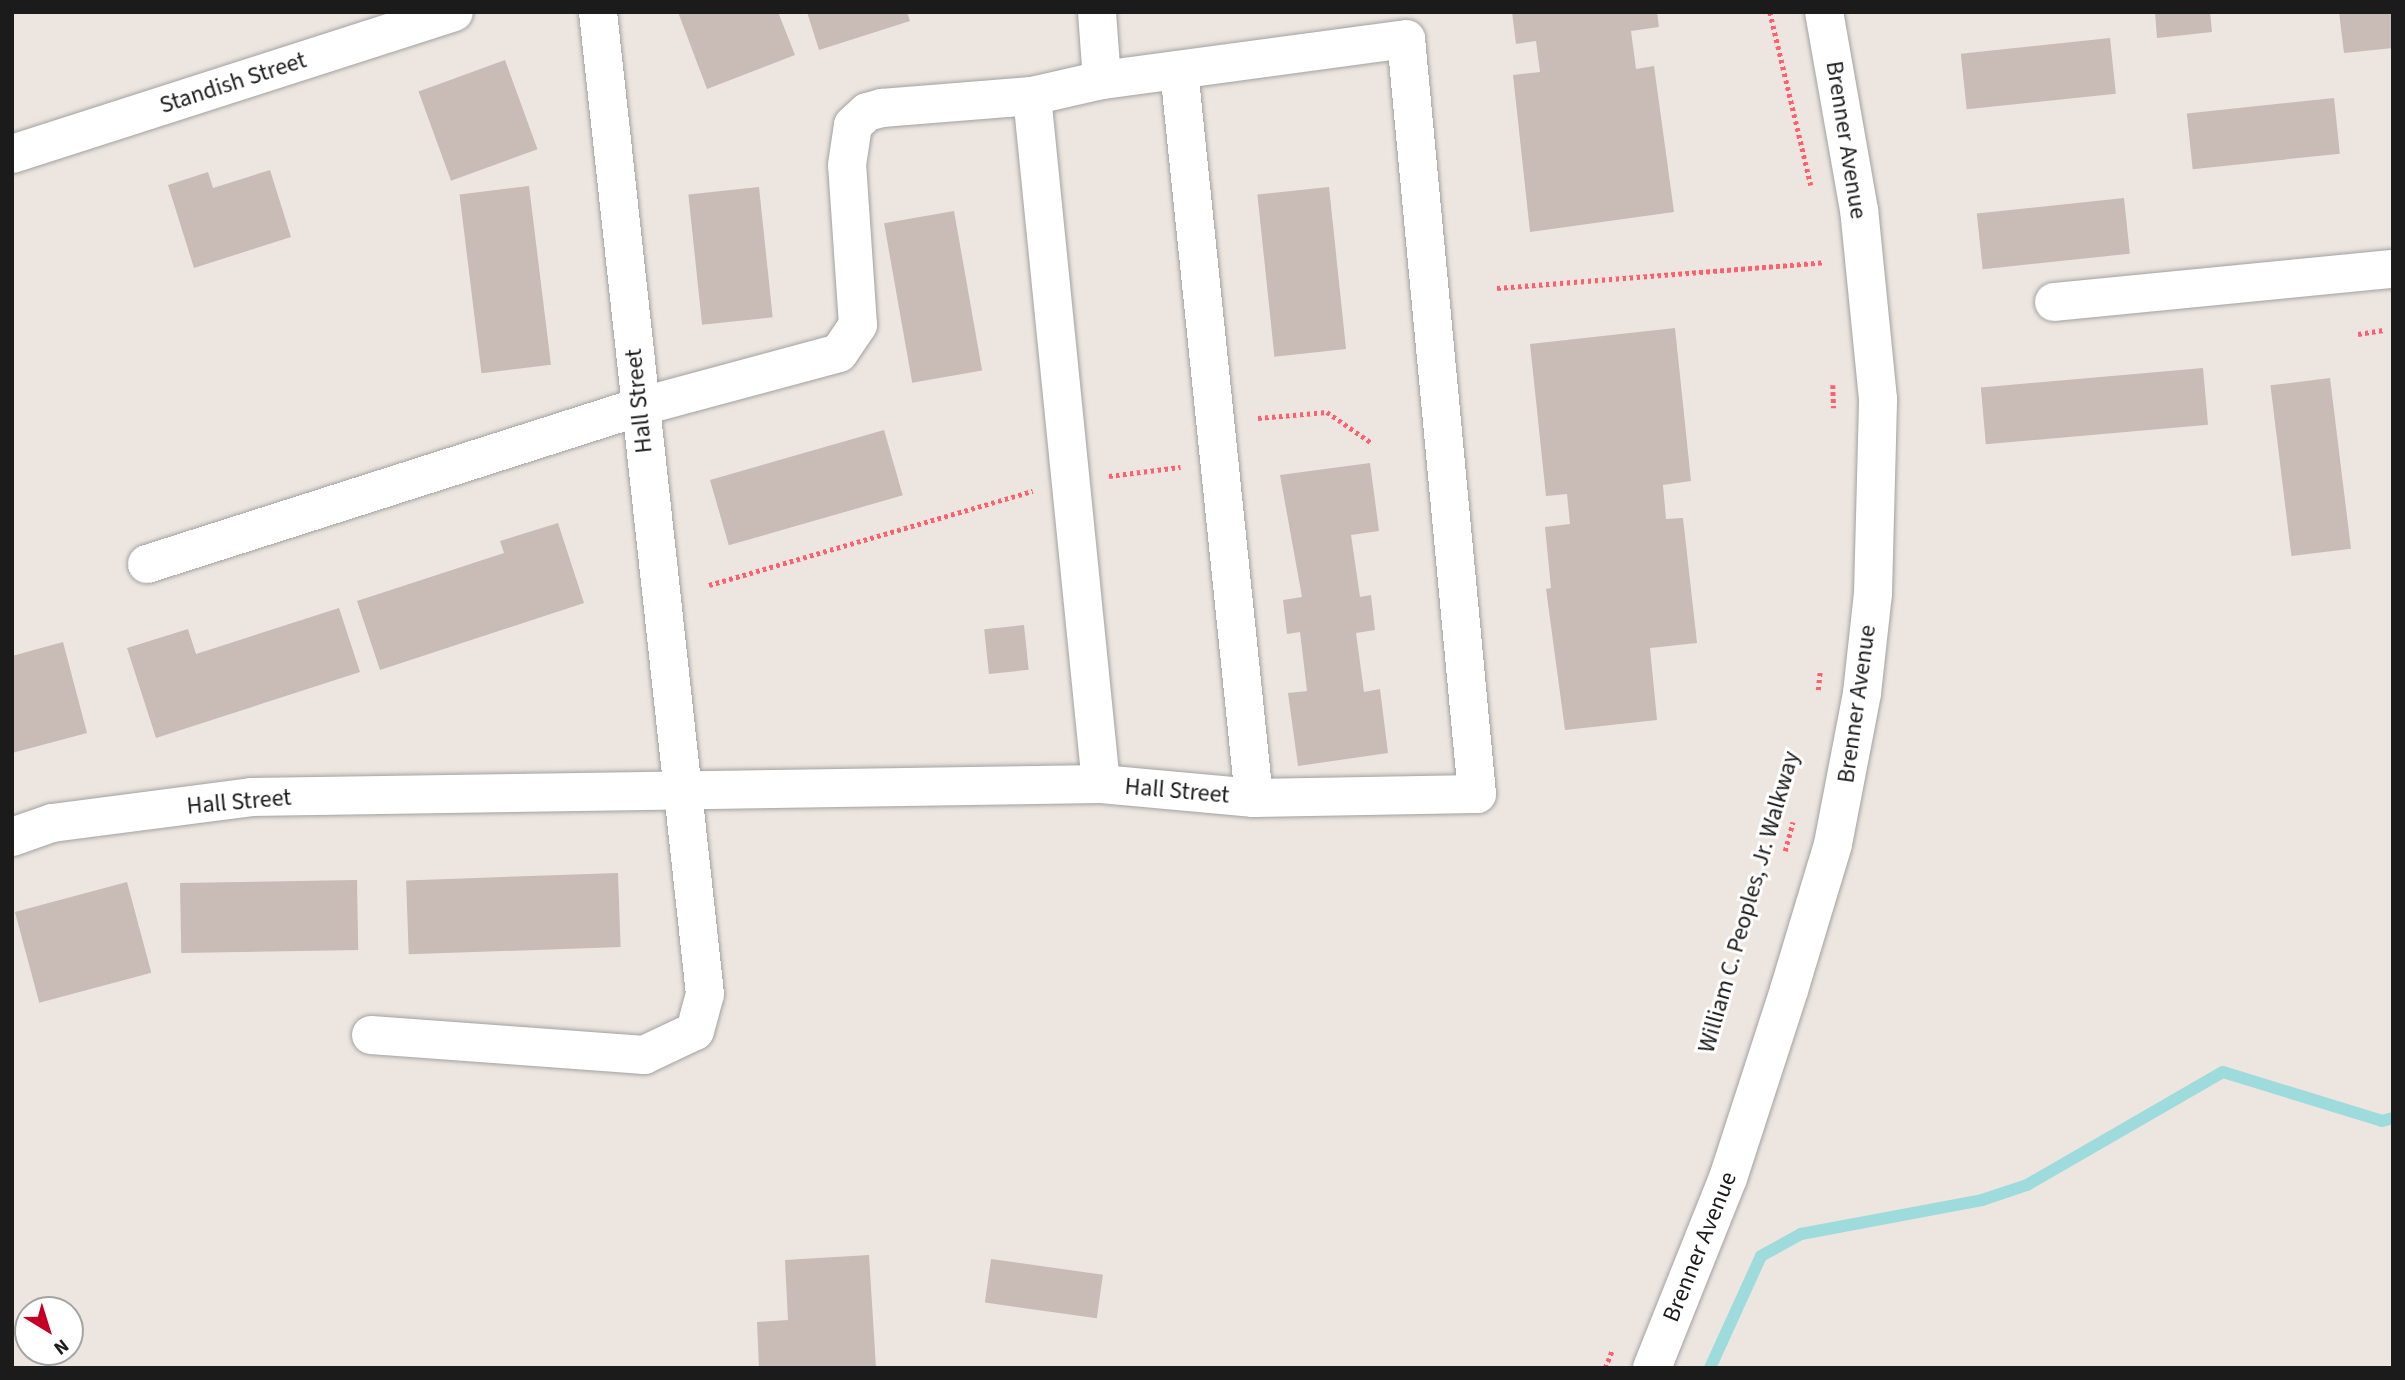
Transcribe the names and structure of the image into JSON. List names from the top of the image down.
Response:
{
  "streets": {
    "street": ["Standish Street", "Brenner Avenue", "Hall Street"],
    "path": ["William C. Peoples, Jr. Walkway"]
  },
  "north": "bottom right"
}
